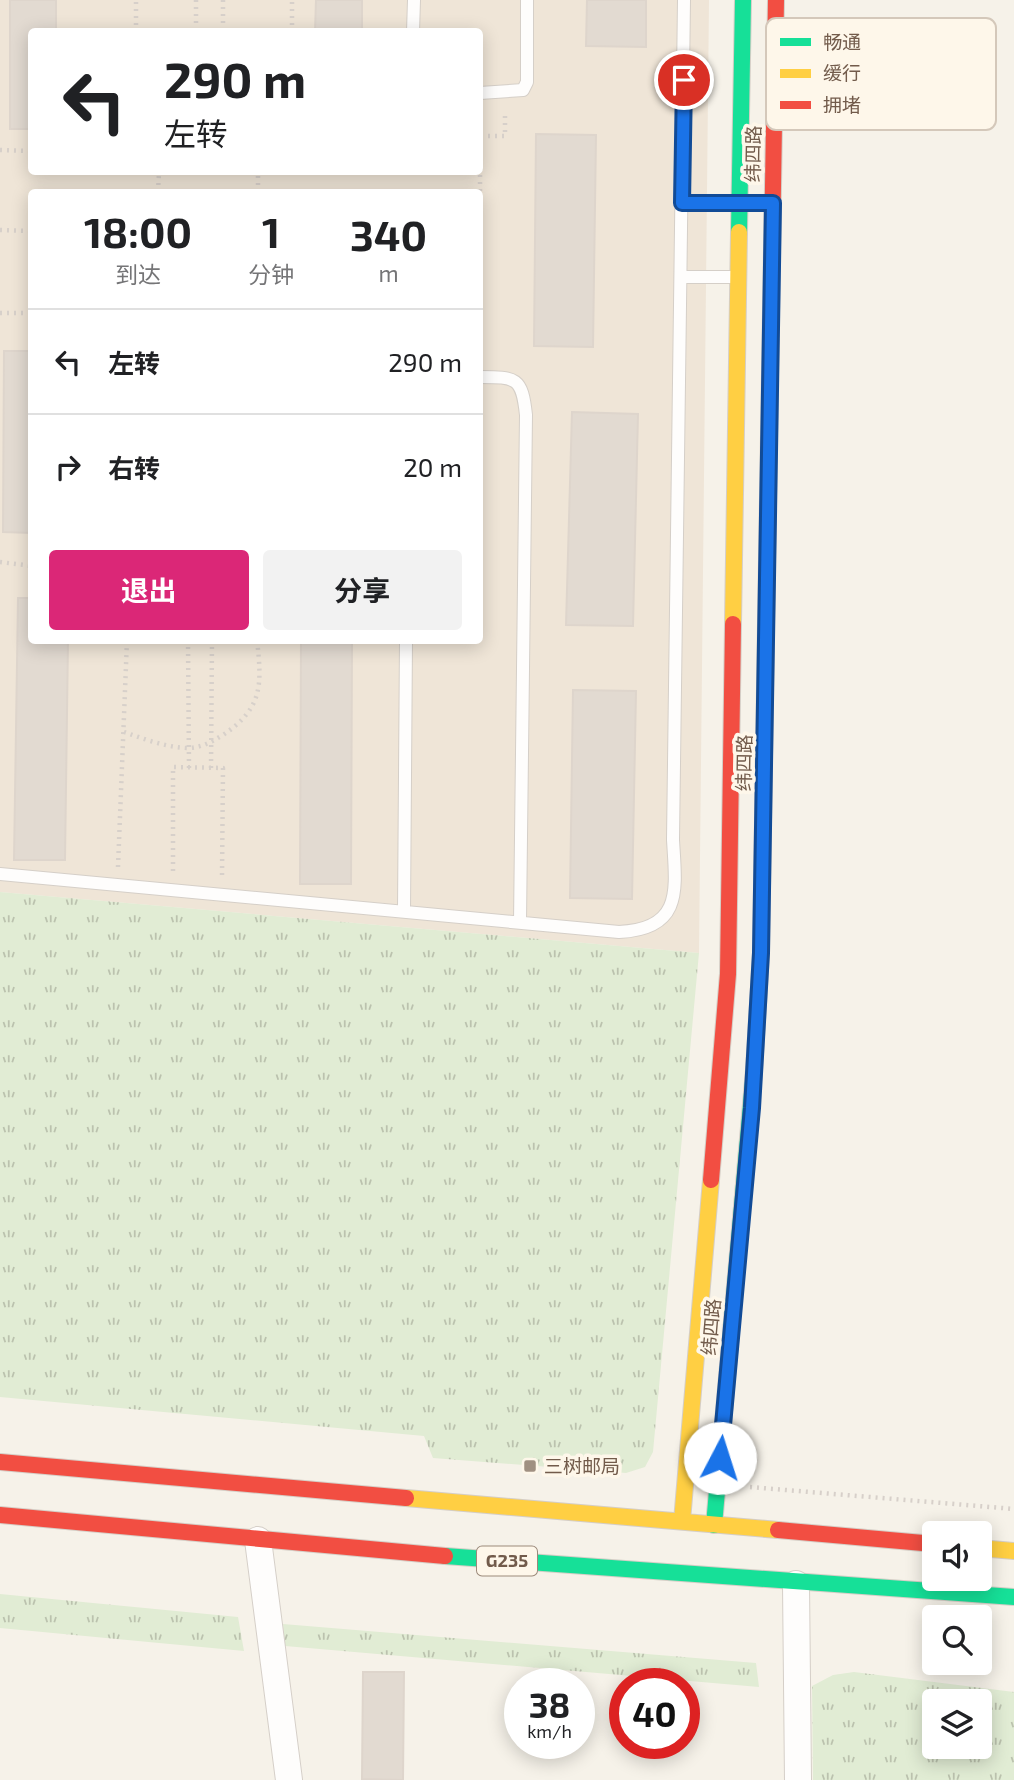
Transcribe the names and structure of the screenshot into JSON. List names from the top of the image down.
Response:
{
  "streets": {
    "main road": ["纬四路", "G235"]
  },
  "places": {
    "transit": ["三树邮局"]
  },
  "legend": ["畅通", "缓行", "拥堵"],
  "page": {
    "turn": ["290 m", "左转"],
    "eta": [
      "18:00",
      "到达",
      "1",
      "分钟",
      "340",
      "m"
    ],
    "list": [
      {
        "name": "左转",
        "value": "290 m"
      },
      {
        "name": "右转",
        "value": "20 m"
      }
    ],
    "buttons": ["退出", "分享"],
    "speed": "38 km/h",
    "limit": "40"
  }
}
